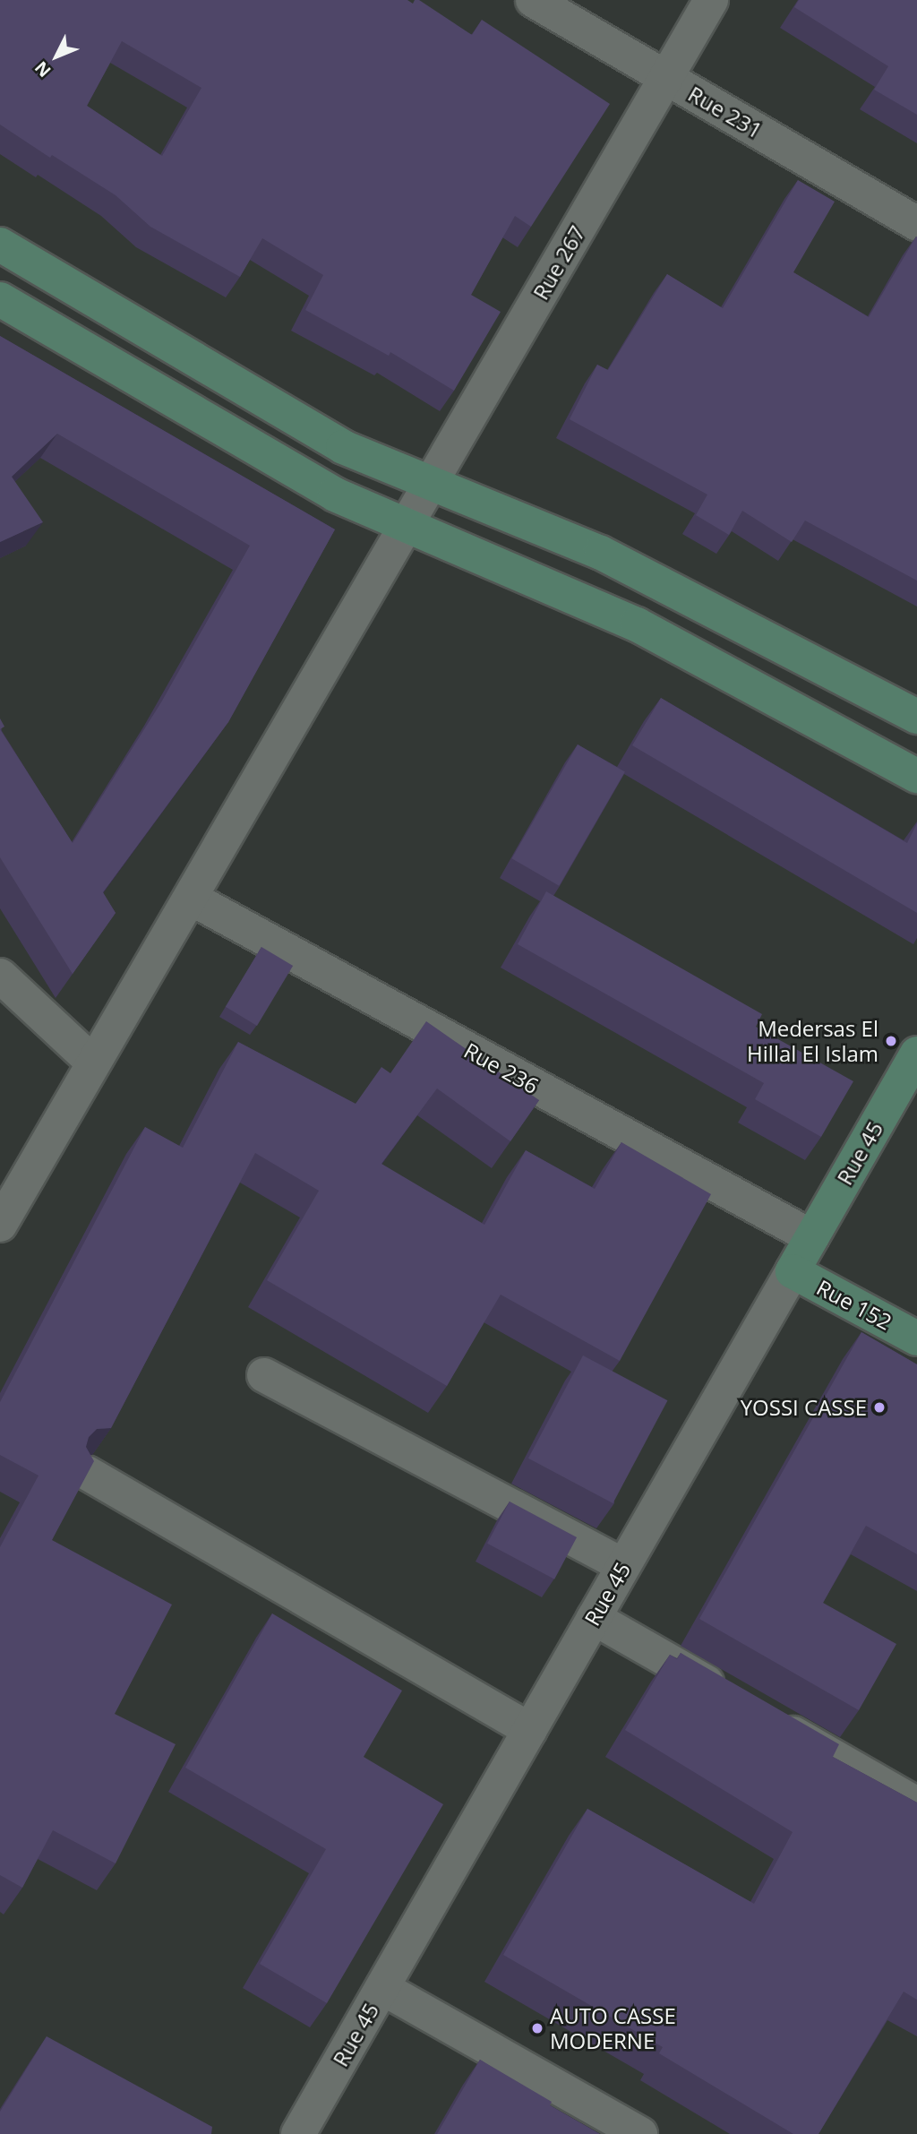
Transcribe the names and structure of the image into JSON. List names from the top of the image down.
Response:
{
  "streets": {
    "main road": ["Rue 45", "Rue 152"],
    "street": ["Rue 231", "Rue 267", "Rue 236"]
  },
  "crossings": [
    ["Rue 231", "Rue 267"],
    ["Rue 267", "Rue 236"],
    ["Rue 236", "Rue 45"],
    ["Rue 45", "Rue 152"]
  ],
  "places": ["Medersas El Hillal El Islam", "YOSSI CASSE", "AUTO CASSE MODERNE"],
  "north": "bottom left"
}
